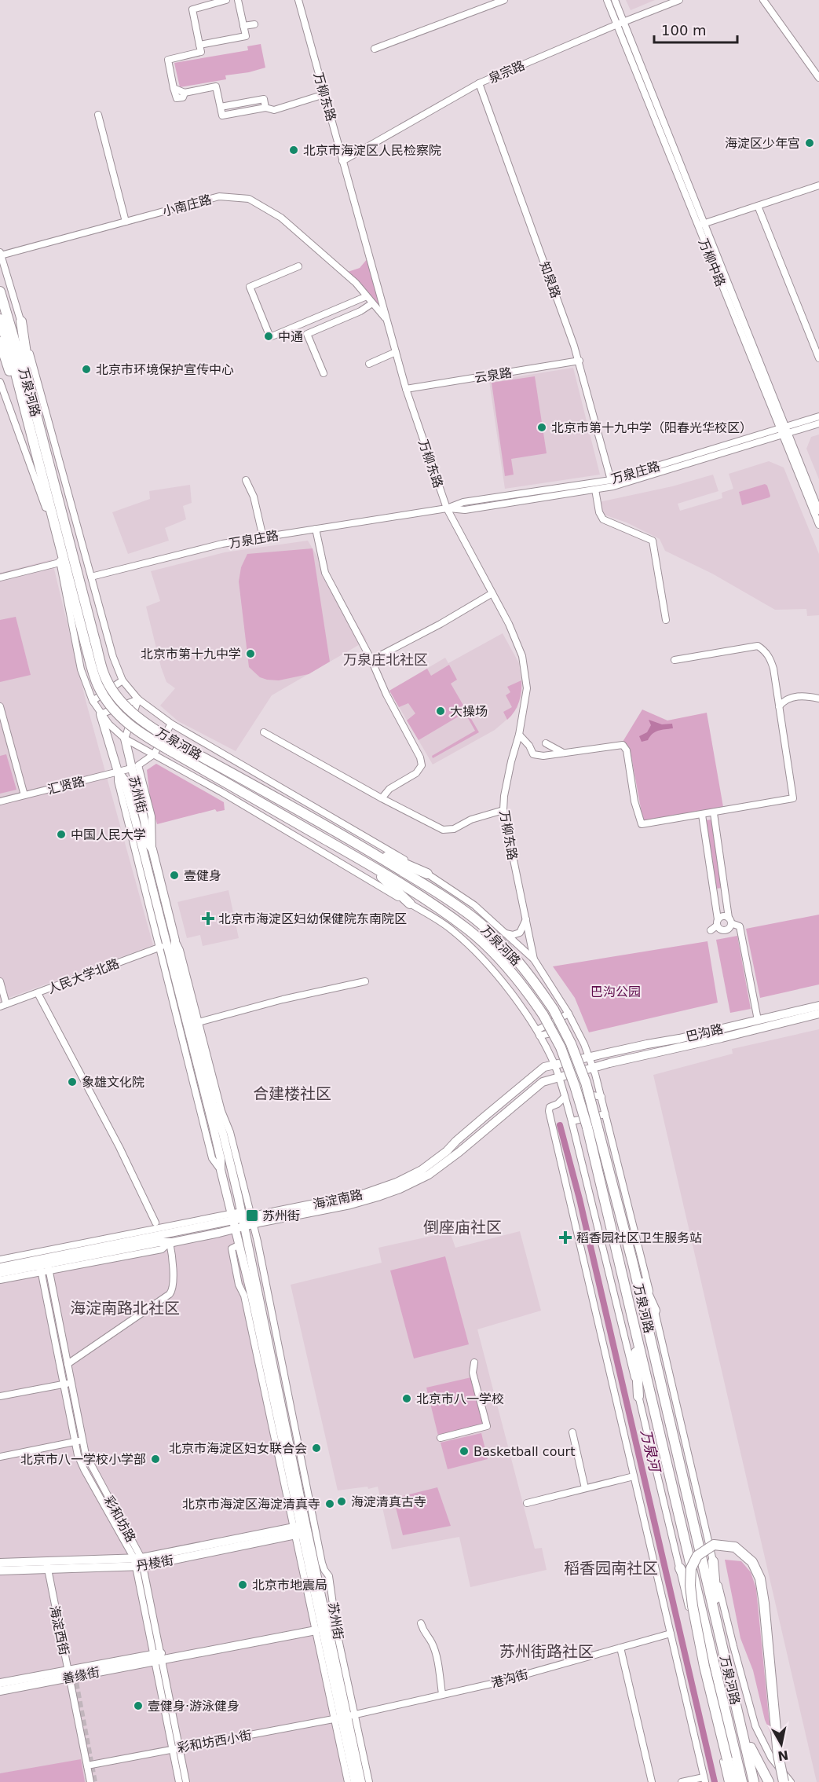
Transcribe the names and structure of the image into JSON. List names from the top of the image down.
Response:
{
  "streets": {
    "highway": ["万泉河路"],
    "main road": [
      "苏州街",
      "巴沟路",
      "海淀南路",
      "丹棱街",
      "善缘街"
    ],
    "street": [
      "泉宗路",
      "万柳东路",
      "小南庄路",
      "万柳中路",
      "知泉路",
      "云泉路",
      "万泉庄路",
      "汇贤路",
      "人民大学北路",
      "彩和坊路",
      "海淀西街",
      "港沟街",
      "彩和坊西小街"
    ]
  },
  "crossings": [
    ["泉宗路", "万柳东路"],
    ["泉宗路", "万柳中路"],
    ["泉宗路", "知泉路"],
    ["万柳东路", "小南庄路"],
    ["万柳东路", "云泉路"],
    ["万柳东路", "万泉河路"],
    ["万柳东路", "万泉庄路"],
    ["小南庄路", "万泉河路"],
    ["万柳中路", "万泉庄路"],
    ["知泉路", "云泉路"],
    ["知泉路", "万泉庄路"],
    ["万泉河路", "万泉庄路"],
    ["万泉河路", "苏州街"],
    ["万泉河路", "巴沟路"],
    ["万泉河路", "海淀南路"],
    ["汇贤路", "苏州街"],
    ["苏州街", "人民大学北路"],
    ["苏州街", "海淀南路"],
    ["苏州街", "丹棱街"],
    ["苏州街", "善缘街"],
    ["苏州街", "港沟街"],
    ["苏州街", "彩和坊西小街"],
    ["巴沟路", "海淀南路"],
    ["海淀南路", "彩和坊路"],
    ["彩和坊路", "丹棱街"],
    ["彩和坊路", "善缘街"],
    ["彩和坊路", "彩和坊西小街"],
    ["丹棱街", "海淀西街"],
    ["海淀西街", "善缘街"],
    ["海淀西街", "彩和坊西小街"],
    ["港沟街", "彩和坊西小街"]
  ],
  "districts": [
    "万泉庄北社区",
    "合建楼社区",
    "倒座庙社区",
    "海淀南路北社区",
    "稻香园南社区",
    "苏州街路社区"
  ],
  "water": ["万泉河"],
  "parks": ["巴沟公园"],
  "places": {
    "other": [
      "海淀区少年宫",
      "北京市海淀区人民检察院",
      "中通",
      "北京市环境保护宣传中心",
      "北京市第十九中学（阳春光华校区）",
      "北京市第十九中学",
      "大操场",
      "中国人民大学",
      "壹健身",
      "象雄文化院",
      "北京市八一学校",
      "北京市海淀区妇女联合会",
      "Basketball court",
      "北京市八一学校小学部",
      "海淀清真古寺",
      "北京市海淀区海淀清真寺",
      "北京市地震局",
      "壹健身·游泳健身"
    ],
    "health": ["北京市海淀区妇幼保健院东南院区", "稻香园社区卫生服务站"],
    "transit": ["苏州街"]
  },
  "scale_bar": "100 m",
  "north": "bottom"
}
